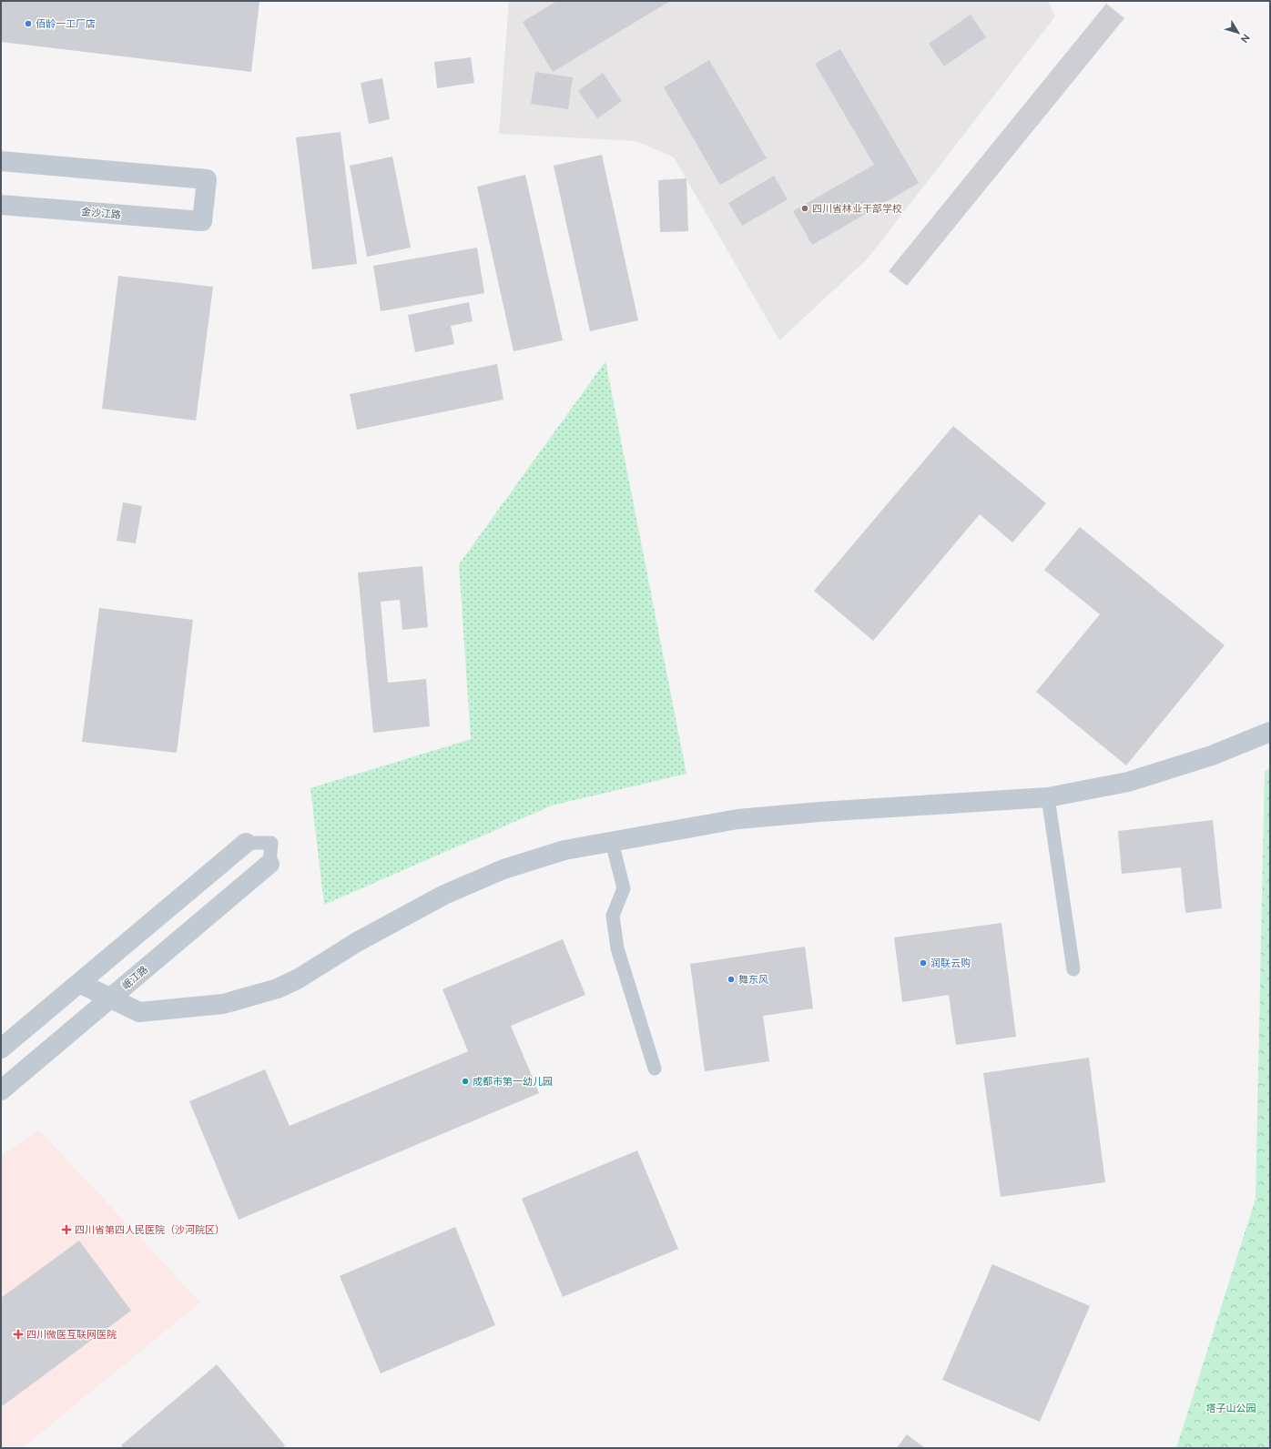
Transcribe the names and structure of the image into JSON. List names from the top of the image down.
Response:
{
  "streets": {
    "street": ["金沙江路", "岷江路"]
  },
  "parks": ["塔子山公园"],
  "places": {
    "other": [
      "佰龄一工厂店",
      "四川省林业干部学校",
      "润联云购",
      "舞东风",
      "成都市第一幼儿园"
    ],
    "health": ["四川省第四人民医院（沙河院区）", "四川微医互联网医院"]
  },
  "north": "bottom right"
}
